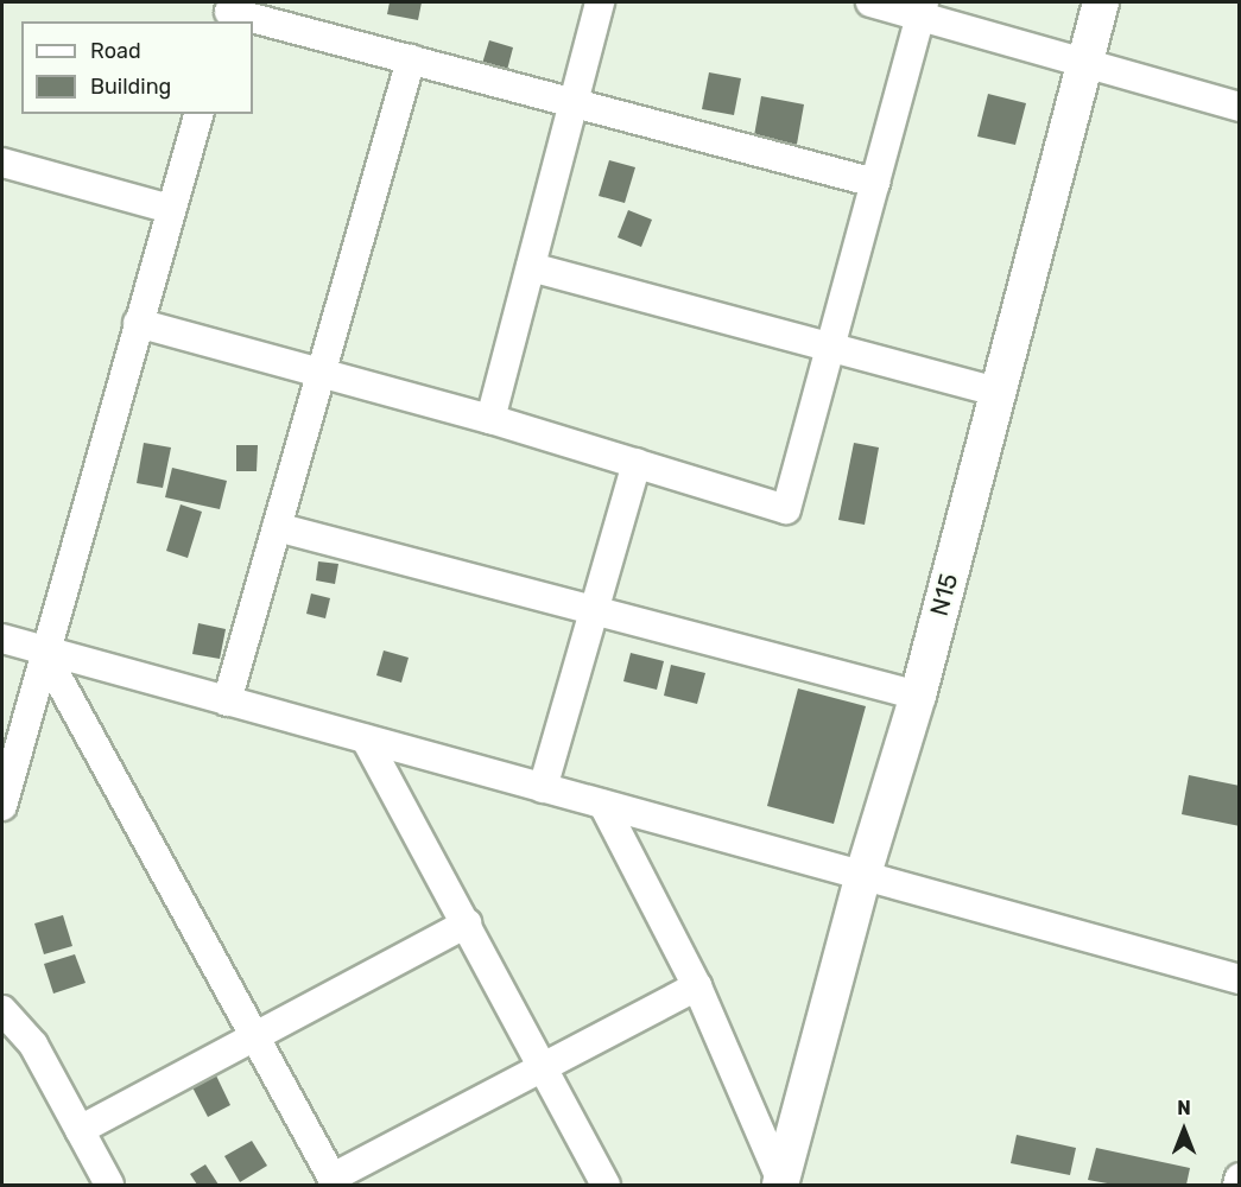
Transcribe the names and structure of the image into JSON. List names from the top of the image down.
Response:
{
  "streets": {
    "main road": ["N15"]
  },
  "legend": ["Road", "Building"],
  "north": "top"
}
